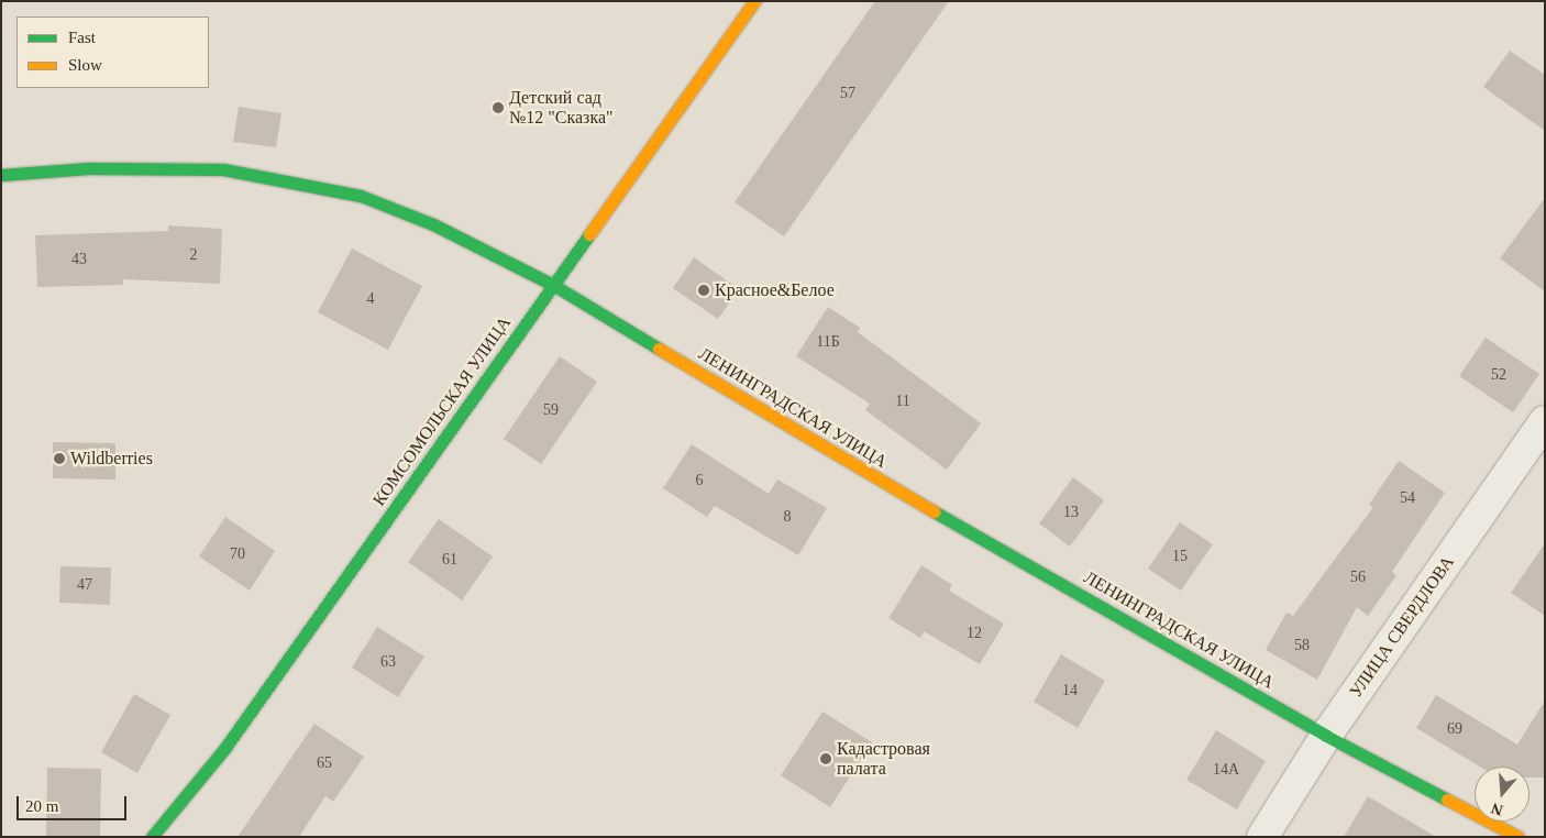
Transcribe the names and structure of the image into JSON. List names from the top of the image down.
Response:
{
  "streets": {
    "street": ["ЛЕНИНГРАДСКАЯ УЛИЦА", "КОМСОМОЛЬСКАЯ УЛИЦА", "УЛИЦА СВЕРДЛОВА"]
  },
  "crossings": [
    ["ЛЕНИНГРАДСКАЯ УЛИЦА", "КОМСОМОЛЬСКАЯ УЛИЦА"],
    ["ЛЕНИНГРАДСКАЯ УЛИЦА", "УЛИЦА СВЕРДЛОВА"]
  ],
  "places": [
    "Детский сад №12 \"Сказка\"",
    "Красное&Белое",
    "Wildberries",
    "Кадастровая палата"
  ],
  "house_numbers": [
    "57",
    "2",
    "43",
    "4",
    "11Б",
    "52",
    "11",
    "59",
    "6",
    "54",
    "13",
    "8",
    "70",
    "15",
    "61",
    "56",
    "47",
    "12",
    "58",
    "63",
    "14",
    "69",
    "65",
    "14А"
  ],
  "legend": ["Fast", "Slow"],
  "scale_bar": "20 m",
  "north": "bottom"
}
